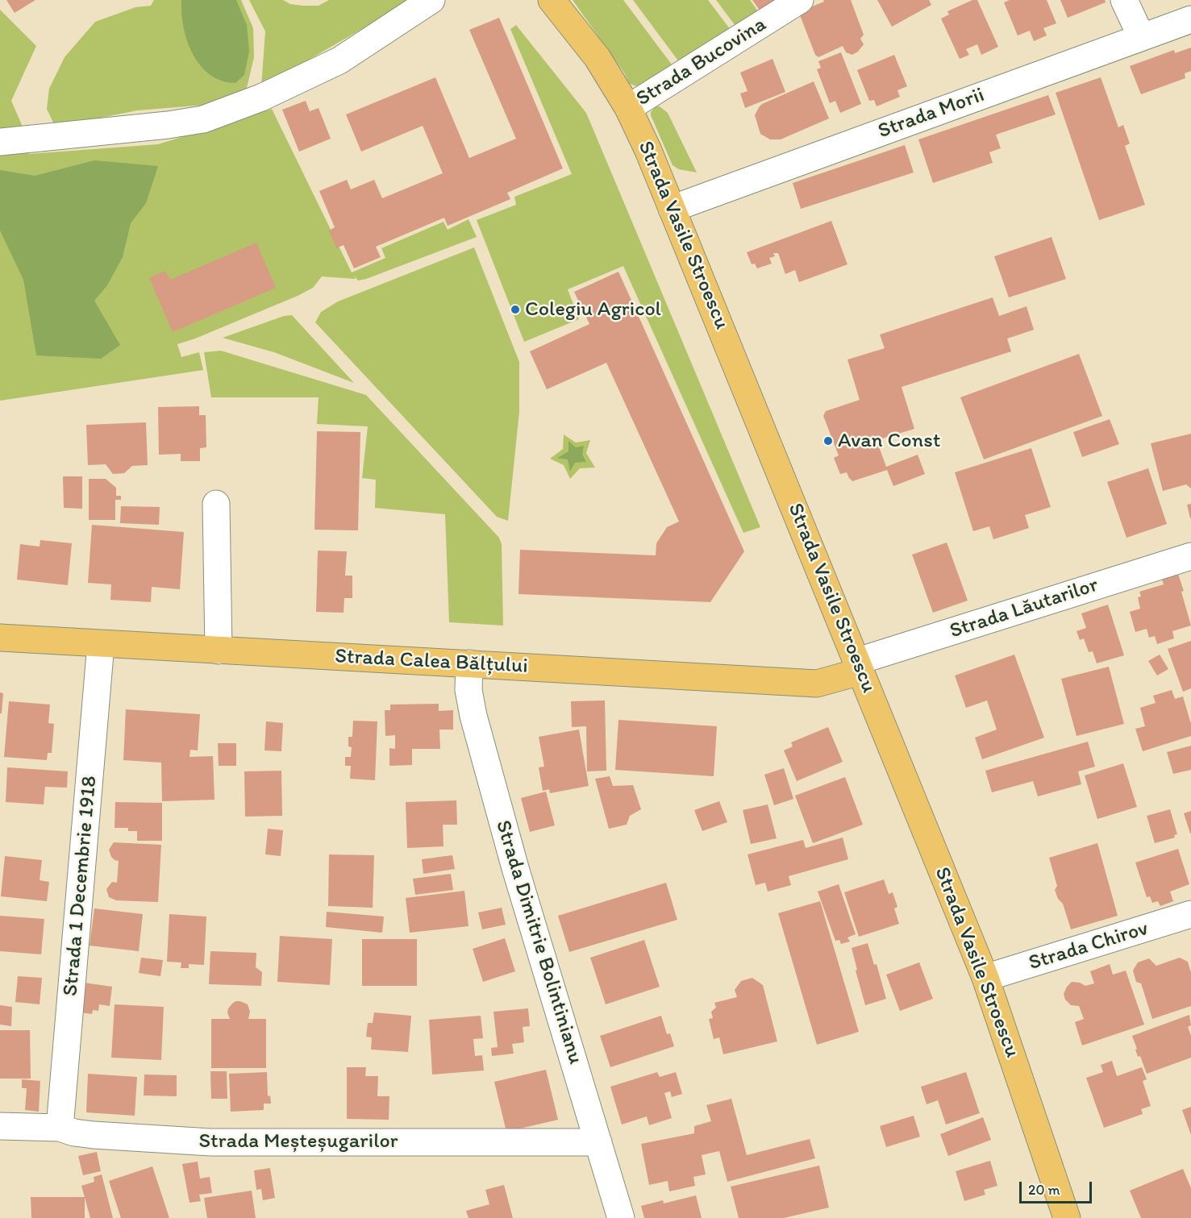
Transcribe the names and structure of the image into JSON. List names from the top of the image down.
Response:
{
  "streets": {
    "main road": ["Strada Vasile Stroescu", "Strada Calea Bălțului"],
    "street": [
      "Strada Bucovina",
      "Strada Morii",
      "Strada Lăutarilor",
      "Strada 1 Decembrie 1918",
      "Strada Dimitrie Bolintinianu",
      "Strada Chirov",
      "Strada Meșteșugarilor"
    ]
  },
  "crossings": [
    ["Strada Bucovina", "Strada Vasile Stroescu"],
    ["Strada Morii", "Strada Vasile Stroescu"],
    ["Strada Vasile Stroescu", "Strada Lăutarilor"],
    ["Strada Vasile Stroescu", "Strada Calea Bălțului"],
    ["Strada Vasile Stroescu", "Strada Chirov"],
    ["Strada Lăutarilor", "Strada Calea Bălțului"],
    ["Strada Calea Bălțului", "Strada 1 Decembrie 1918"],
    ["Strada Calea Bălțului", "Strada Dimitrie Bolintinianu"],
    ["Strada 1 Decembrie 1918", "Strada Meșteșugarilor"],
    ["Strada Dimitrie Bolintinianu", "Strada Meșteșugarilor"]
  ],
  "places": ["Colegiu Agricol", "Avan Const"],
  "scale_bar": "20 m"
}
